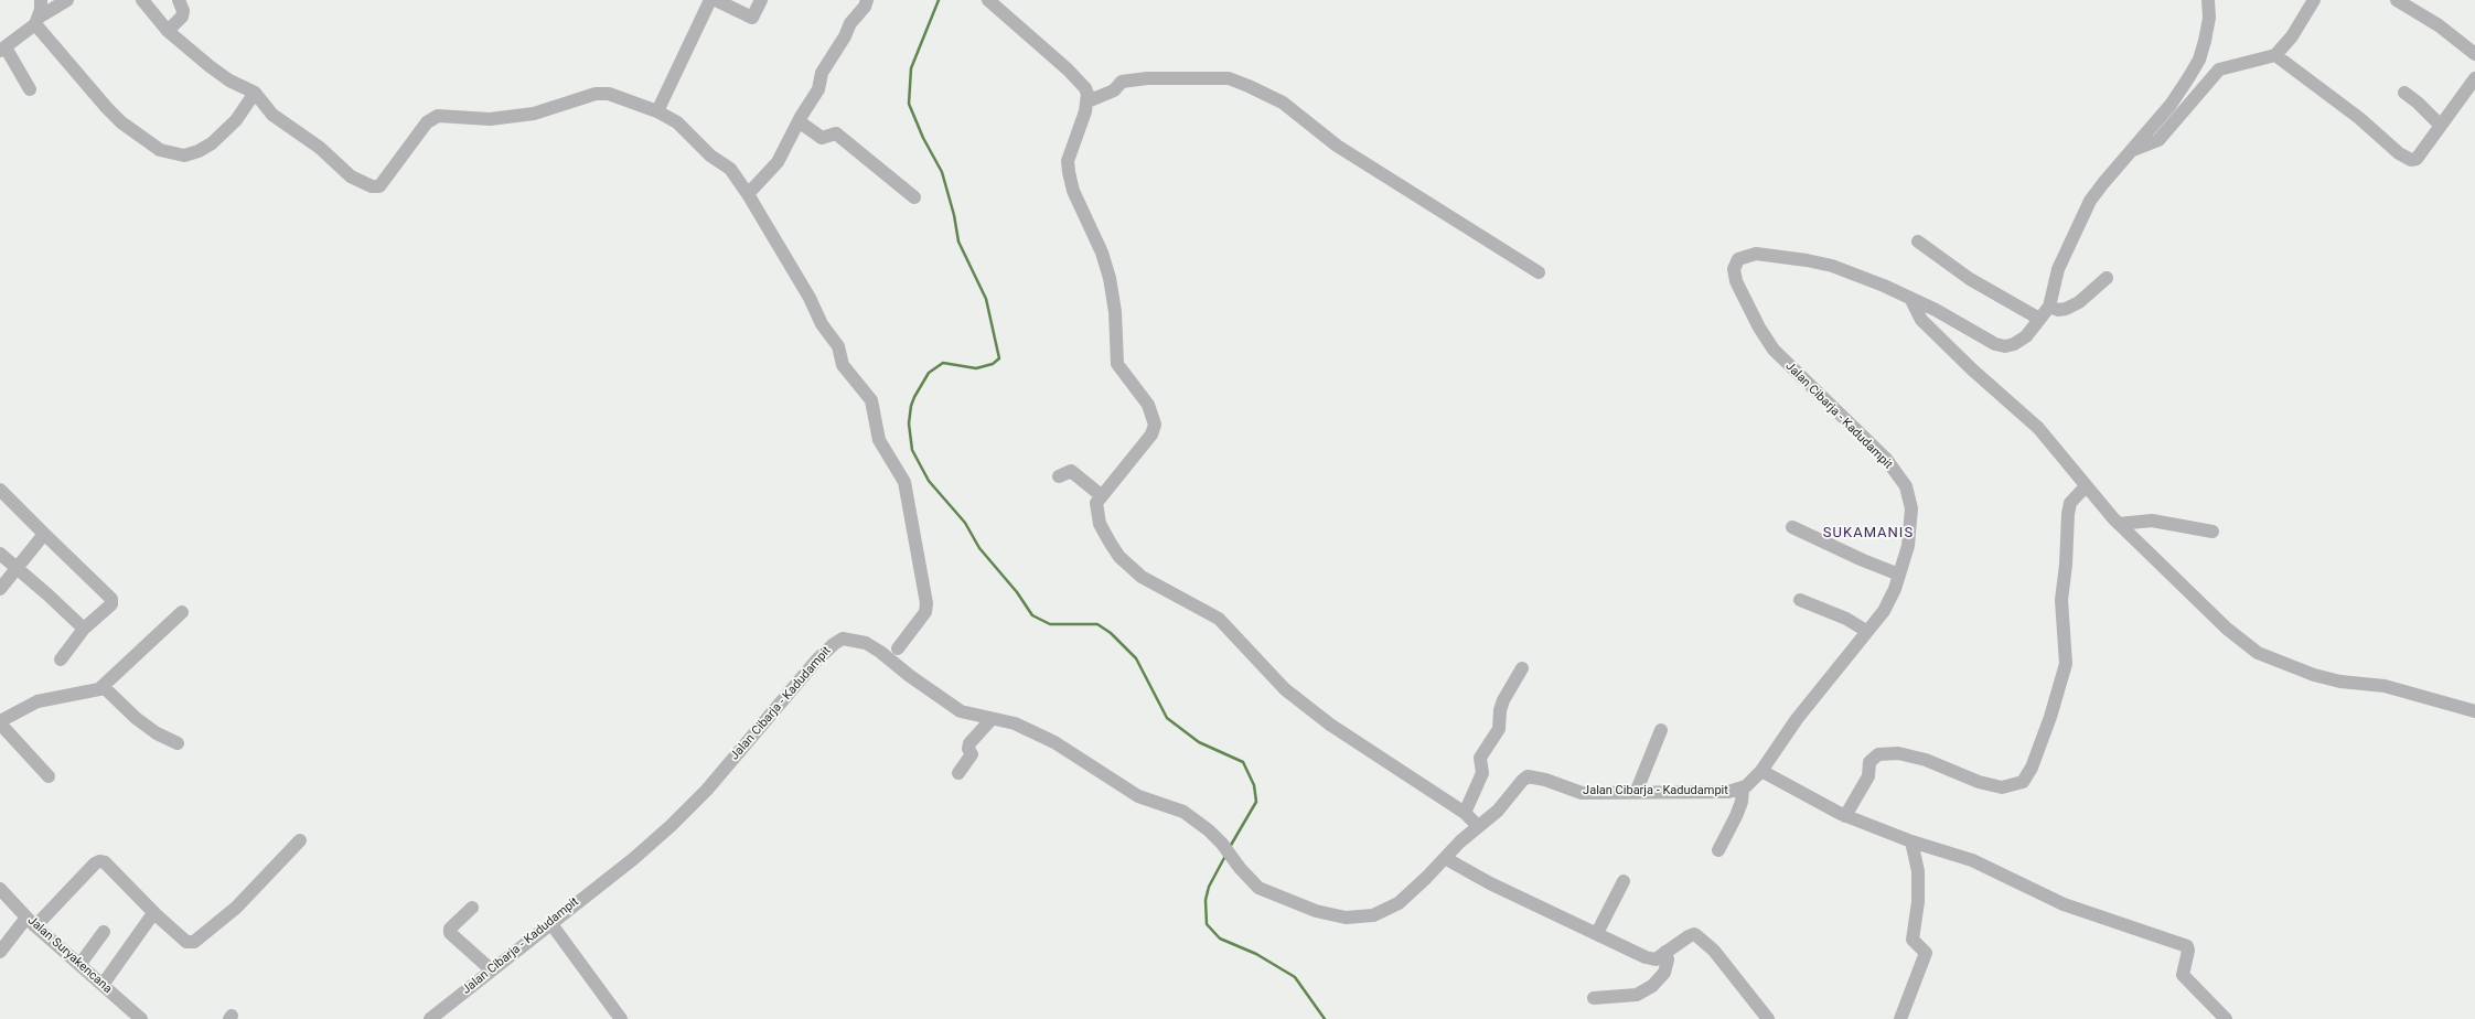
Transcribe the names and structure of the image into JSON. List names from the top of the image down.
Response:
{
  "streets": {
    "street": ["Jalan Cibarja - Kadudampit", "Jalan Suryakencana"]
  },
  "districts": ["SUKAMANIS"]
}
